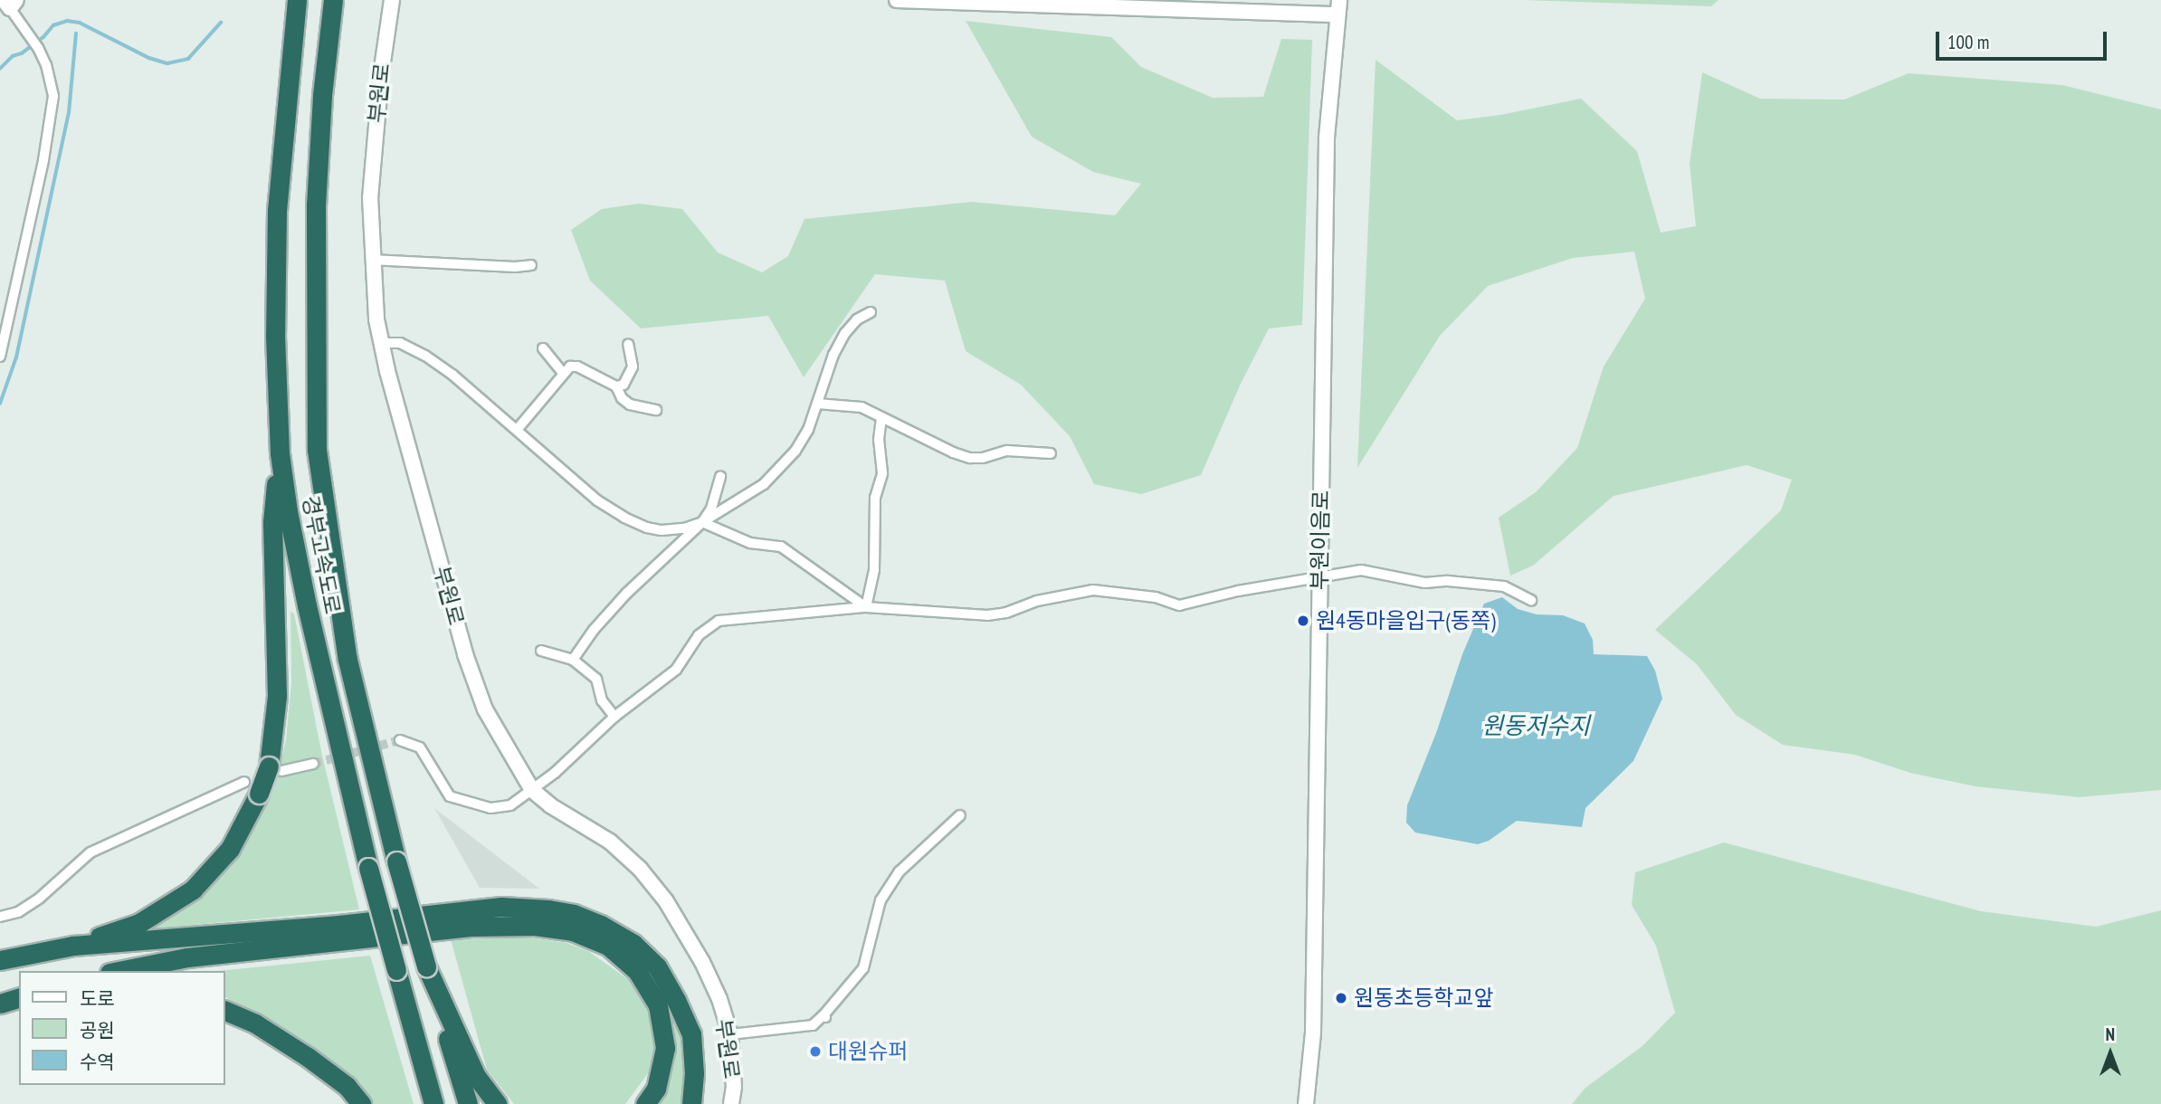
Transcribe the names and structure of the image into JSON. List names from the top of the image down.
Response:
{
  "streets": {
    "highway": ["경부고속도로"],
    "street": ["부원로", "부원이음로"]
  },
  "water": ["원동저수지"],
  "places": ["원4동마을입구(동쪽)", "원동초등학교앞", "대원슈퍼"],
  "legend": ["도로", "공원", "수역"],
  "scale_bar": "100 m",
  "north": "top"
}
